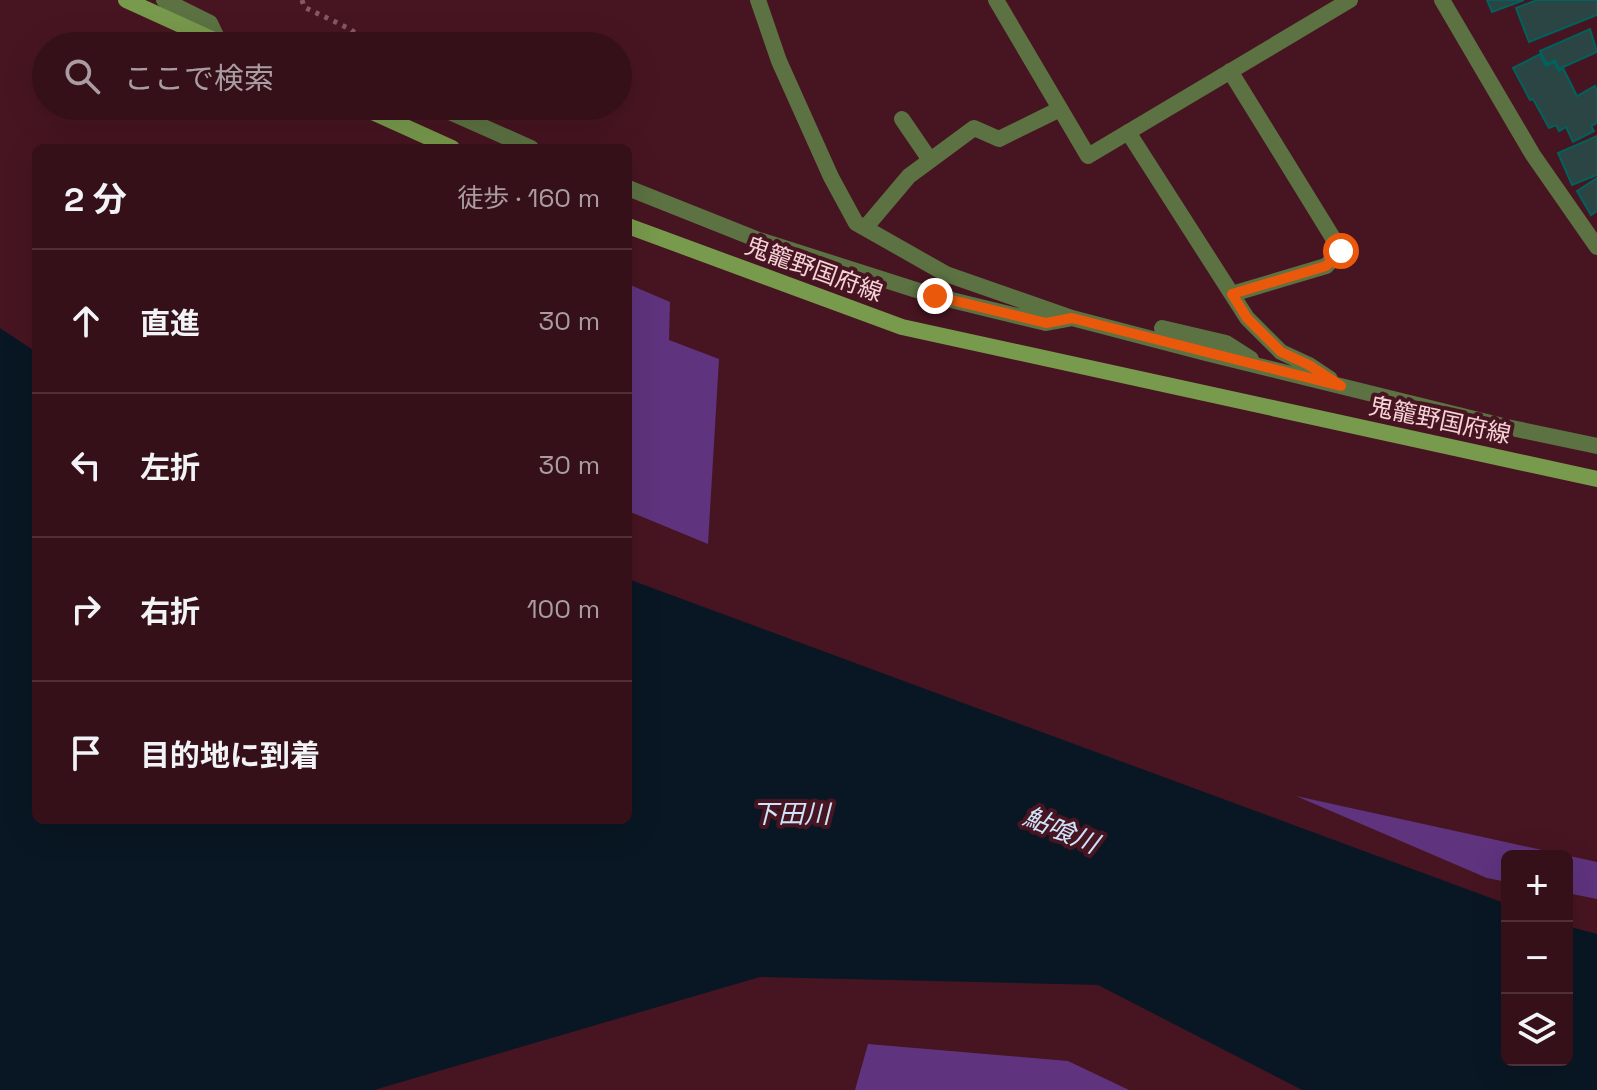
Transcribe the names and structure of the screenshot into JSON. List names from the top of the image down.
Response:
{
  "streets": {
    "main road": ["鬼籠野国府線"]
  },
  "water": ["下田川", "鮎喰川"],
  "page": {
    "search": "ここで検索",
    "heading": ["2 分", "徒歩 · 160 m"],
    "list": [
      ["直進", "30 m"],
      ["左折", "30 m"],
      ["右折", "100 m"],
      "目的地に到着"
    ],
    "map_buttons": ["+", "−"]
  }
}
